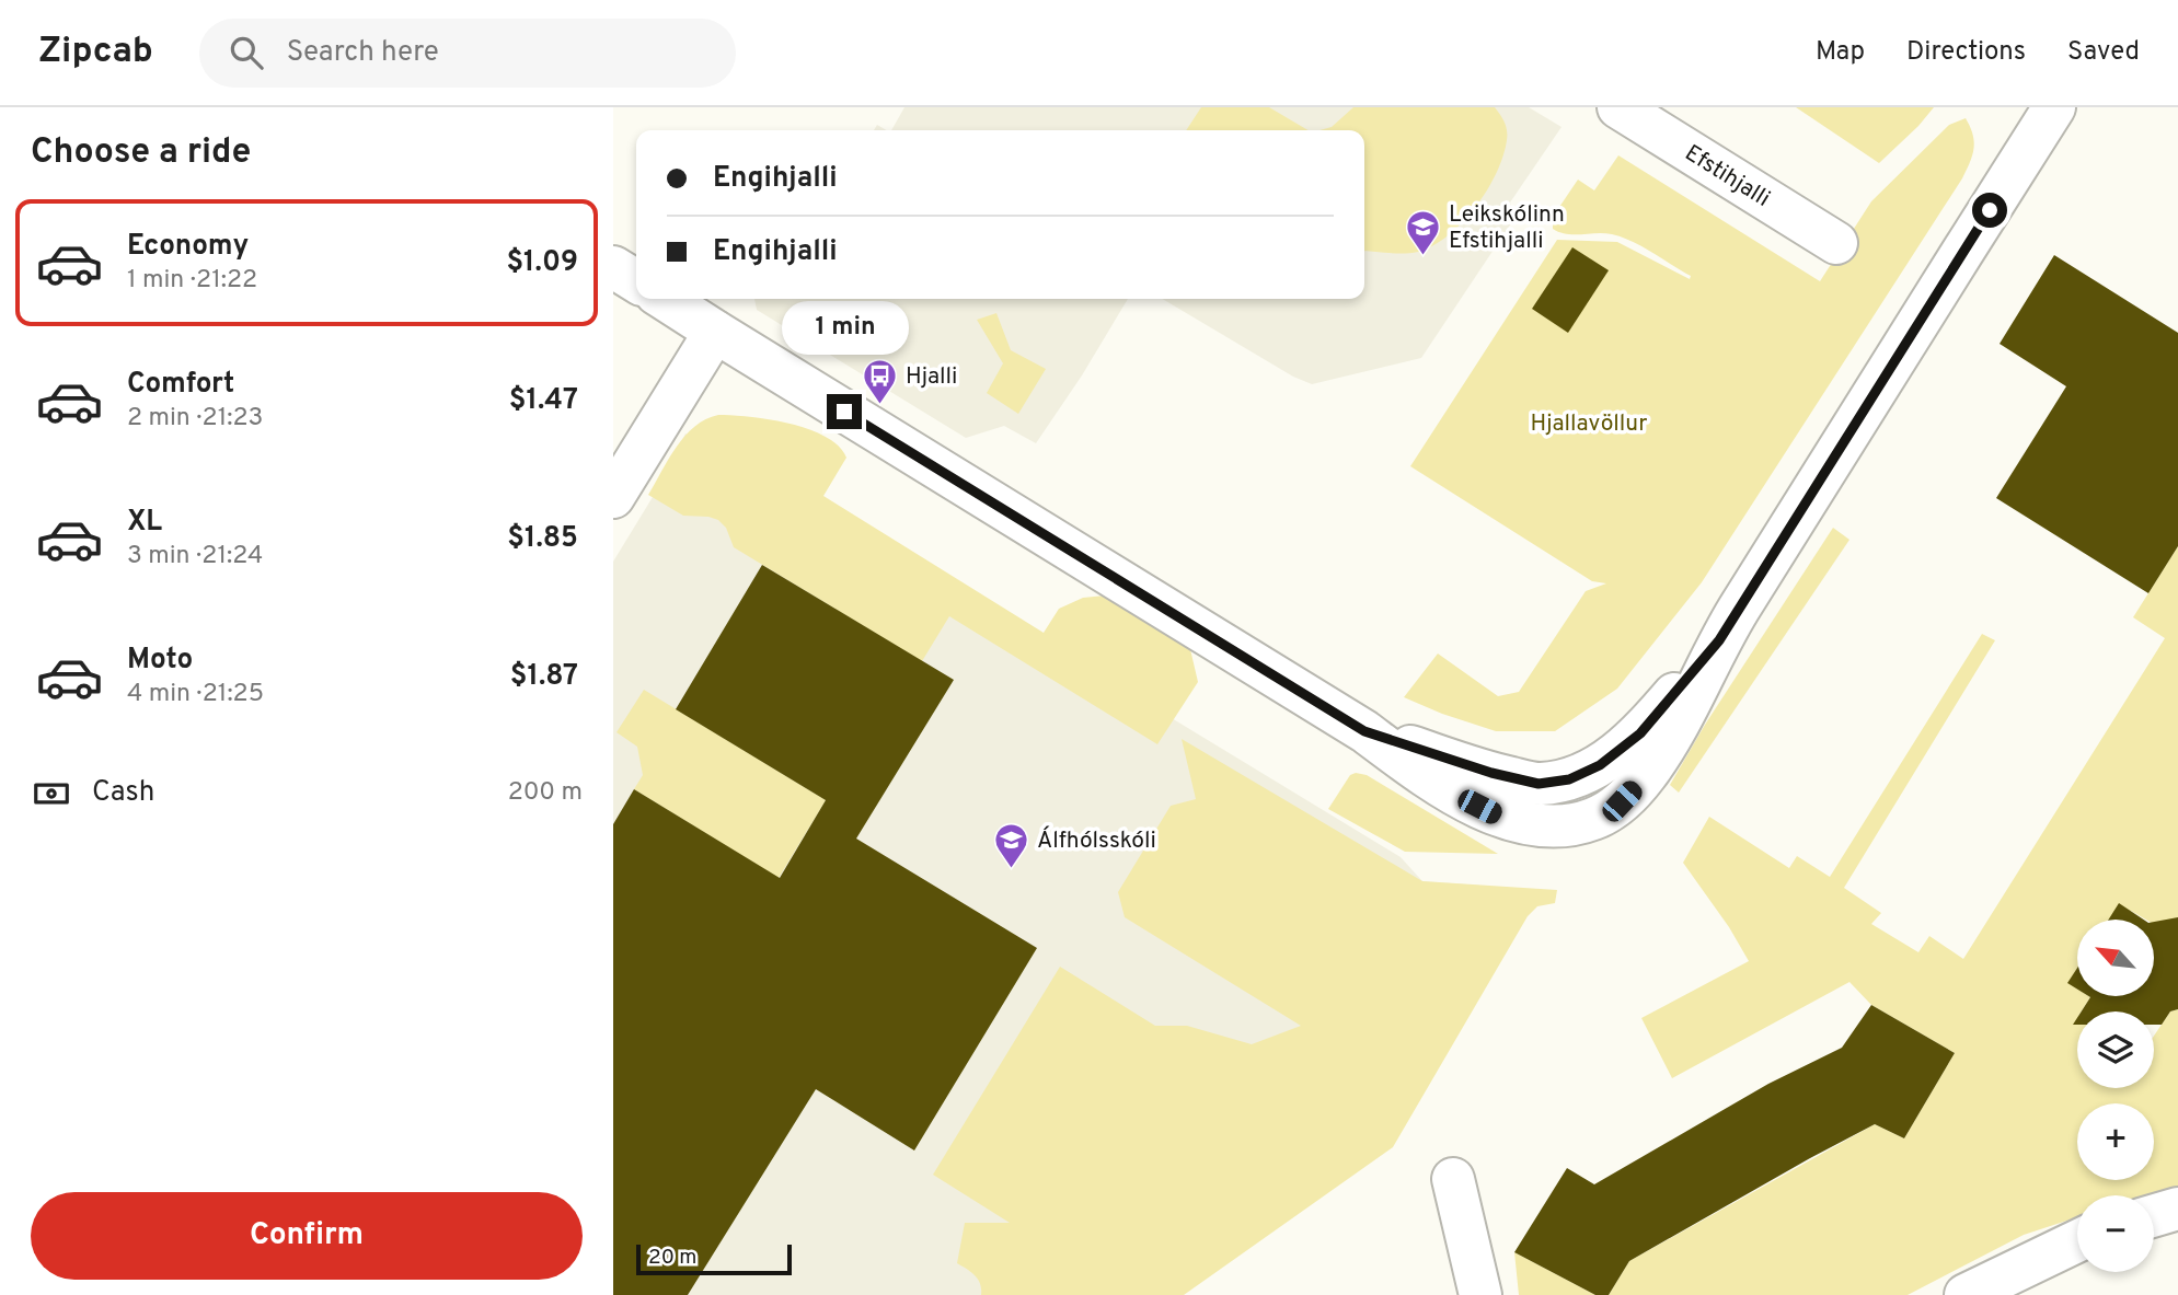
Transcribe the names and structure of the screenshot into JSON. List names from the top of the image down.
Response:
{
  "streets": {
    "street": ["Efstihjalli"]
  },
  "parks": ["Hjallavöllur"],
  "places": {
    "school or university": ["Leikskólinn Efstihjalli", "Álfhólsskóli"],
    "bus stop": ["Hjalli"]
  },
  "scale_bar": "20 m",
  "north": "top left",
  "page": {
    "header": "Zipcab",
    "search": "Search here",
    "nav": ["Map", "Directions", "Saved"],
    "heading": "Choose a ride",
    "banner": ["Engihjalli", "Engihjalli"],
    "list": [
      {
        "name": "Economy",
        "note": "1 min · 21:22",
        "value": "$1.09"
      },
      {
        "name": "Comfort",
        "note": "2 min · 21:23",
        "value": "$1.47"
      },
      {
        "name": "XL",
        "note": "3 min · 21:24",
        "value": "$1.85"
      },
      {
        "name": "Moto",
        "note": "4 min · 21:25",
        "value": "$1.87"
      }
    ],
    "bubble": "1 min",
    "pay": ["Cash", "200 m"],
    "map_buttons": ["+", "−"],
    "buttons": "Confirm",
    "scale": "20 m"
  }
}
